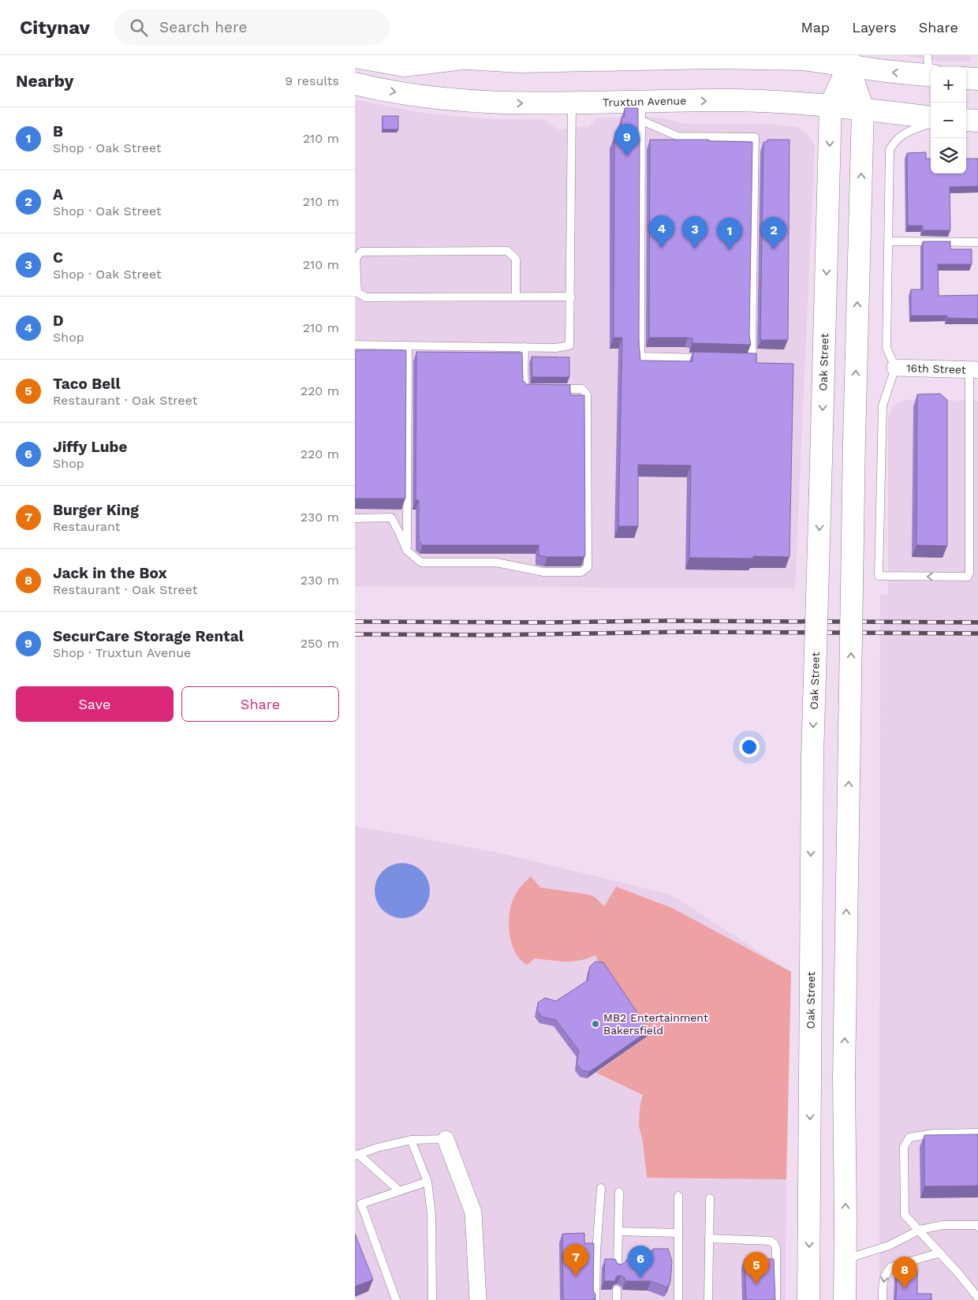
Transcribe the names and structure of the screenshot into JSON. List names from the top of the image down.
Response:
{
  "streets": {
    "main road": ["Truxtun Avenue", "Oak Street"],
    "street": ["16th Street"]
  },
  "crossings": [
    ["Truxtun Avenue", "Oak Street"]
  ],
  "places": ["MB2 Entertainment Bakersfield"],
  "page": {
    "header": "Citynav",
    "search": "Search here",
    "nav": ["Map", "Layers", "Share"],
    "heading": ["Nearby", "9 results"],
    "map_buttons": ["+", "−"],
    "list": [
      {
        "mark": "1",
        "name": "B",
        "note": "Shop · Oak Street",
        "value": "210 m"
      },
      {
        "mark": "2",
        "name": "A",
        "note": "Shop · Oak Street",
        "value": "210 m"
      },
      {
        "mark": "3",
        "name": "C",
        "note": "Shop · Oak Street",
        "value": "210 m"
      },
      {
        "mark": "4",
        "name": "D",
        "note": "Shop",
        "value": "210 m"
      },
      {
        "mark": "5",
        "name": "Taco Bell",
        "note": "Restaurant · Oak Street",
        "value": "220 m"
      },
      {
        "mark": "6",
        "name": "Jiffy Lube",
        "note": "Shop",
        "value": "220 m"
      },
      {
        "mark": "7",
        "name": "Burger King",
        "note": "Restaurant",
        "value": "230 m"
      },
      {
        "mark": "8",
        "name": "Jack in the Box",
        "note": "Restaurant · Oak Street",
        "value": "230 m"
      },
      {
        "mark": "9",
        "name": "SecurCare Storage Rental",
        "note": "Shop · Truxtun Avenue",
        "value": "250 m"
      }
    ],
    "pins": [
      "9",
      "4",
      "3",
      "2",
      "1",
      "7",
      "6",
      "5",
      "8"
    ],
    "buttons": ["Save", "Share"]
  }
}
